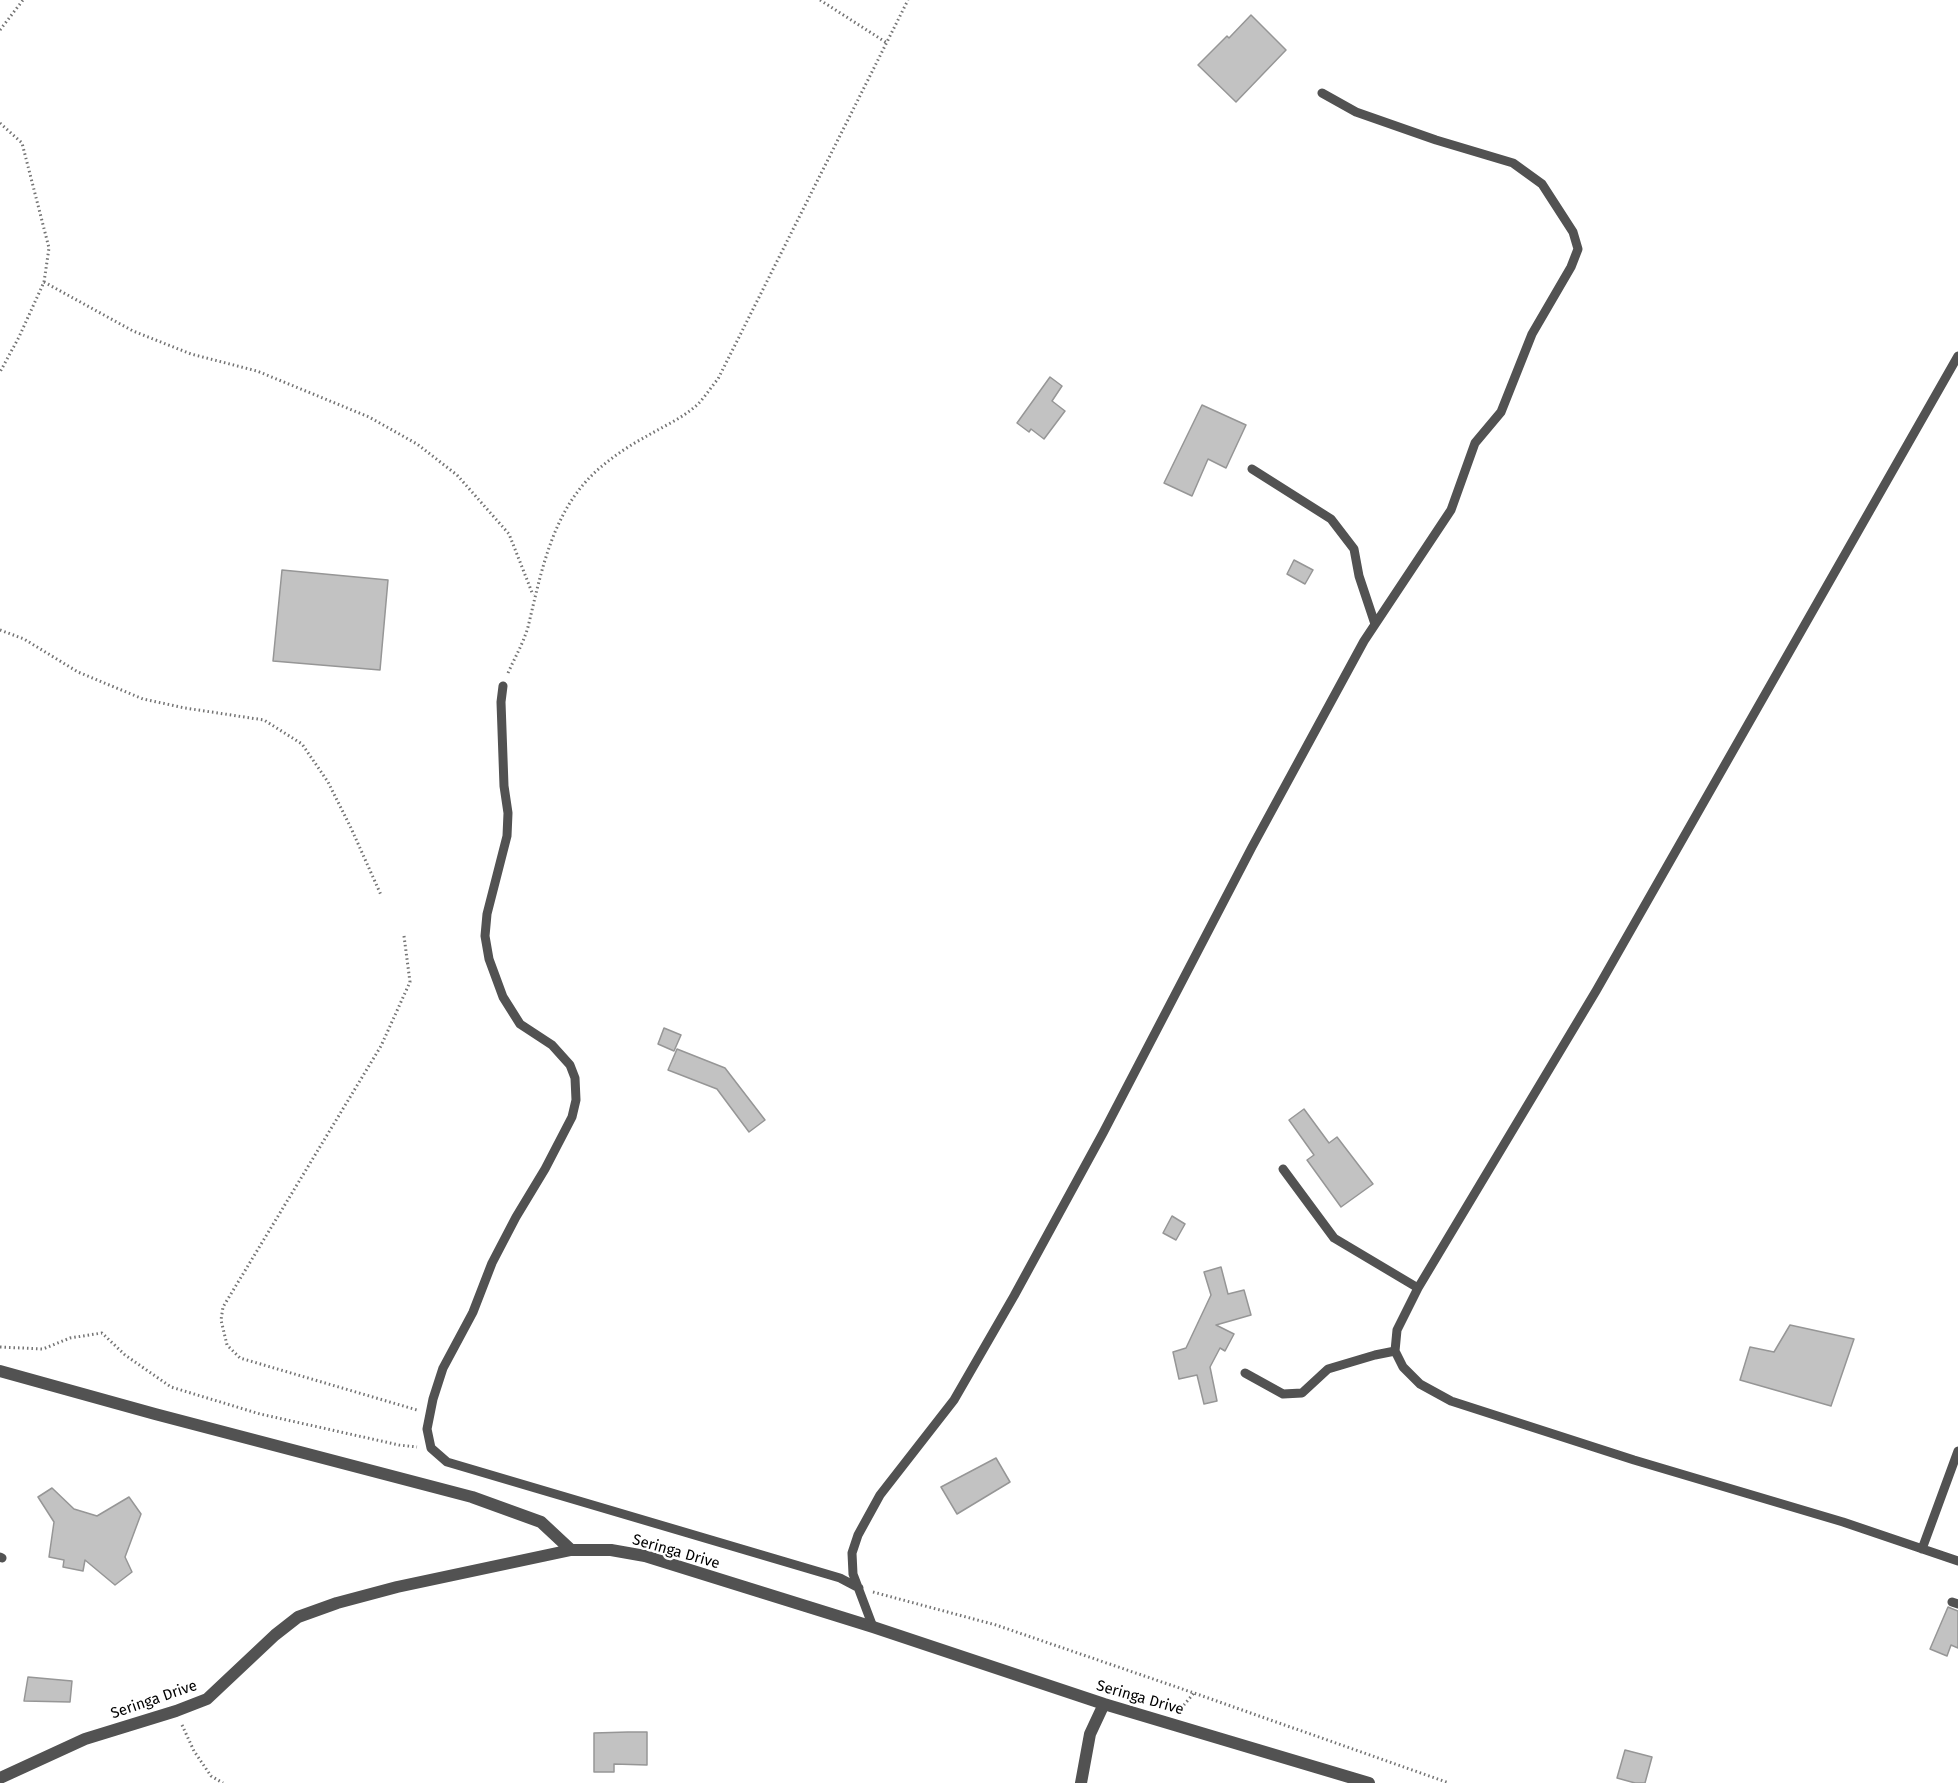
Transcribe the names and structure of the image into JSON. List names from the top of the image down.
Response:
{
  "streets": {
    "street": ["Seringa Drive"]
  }
}
